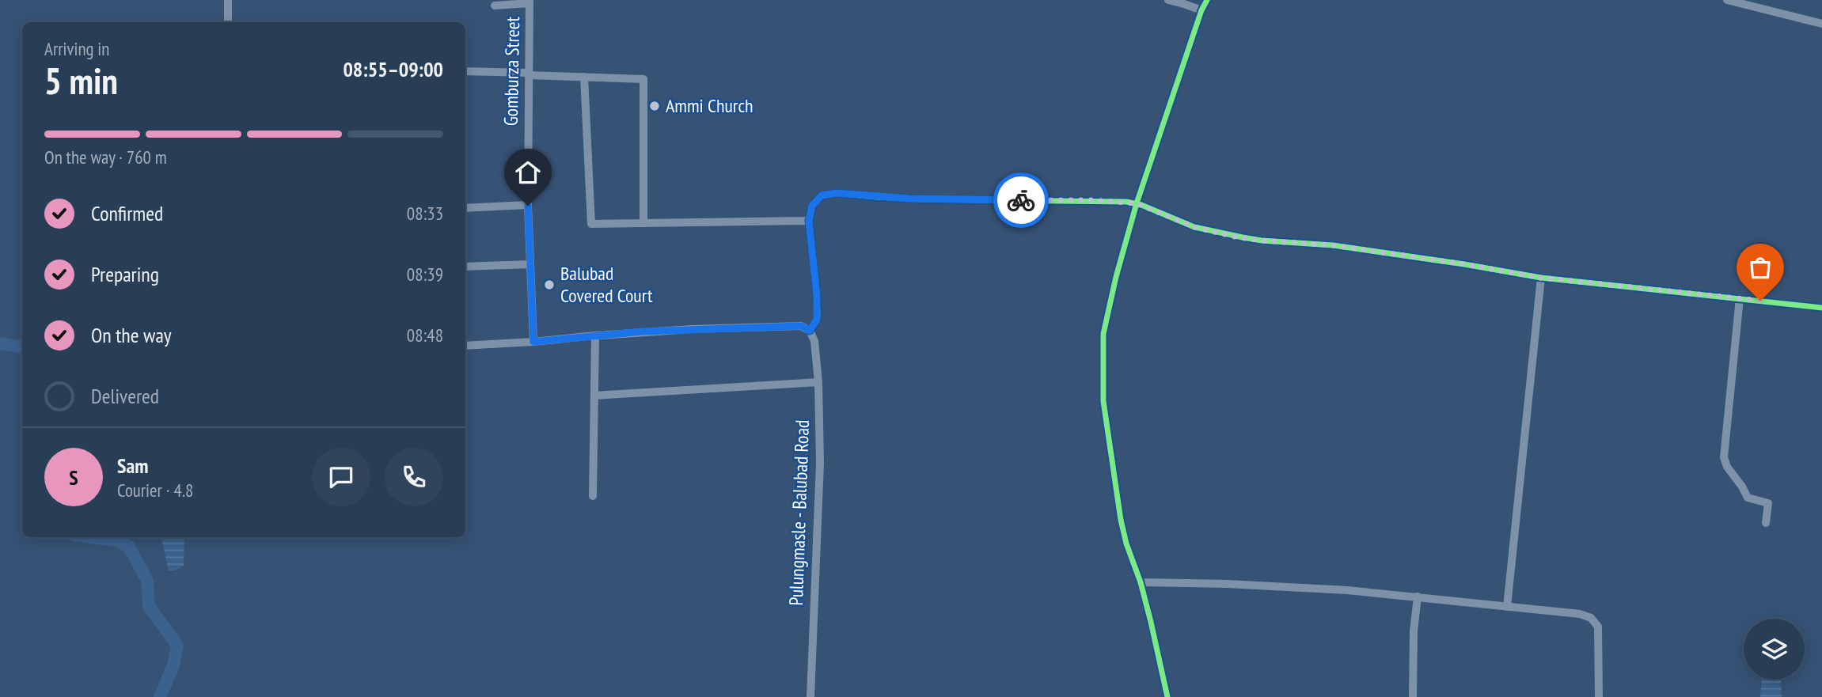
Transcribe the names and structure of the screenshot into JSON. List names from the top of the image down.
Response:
{
  "streets": {
    "street": ["Gomburza Street", "Pulungmasle - Balubad Road"]
  },
  "places": ["Ammi Church", "Balubad Covered Court"],
  "page": {
    "heading": ["5 min", "Arriving in", "08:55–09:00"],
    "panel": ["Sam", "Courier · 4.8"],
    "bar": "On the way · 760 m",
    "list": [
      ["Confirmed", "08:33"],
      ["Preparing", "08:39"],
      ["On the way", "08:48"],
      "Delivered"
    ],
    "round": "S"
  }
}
